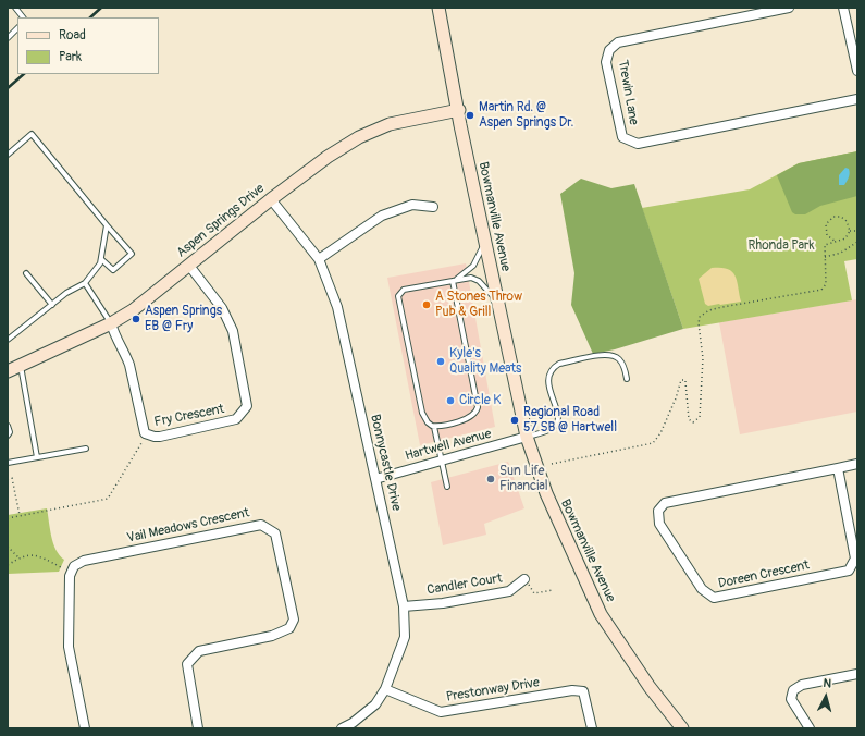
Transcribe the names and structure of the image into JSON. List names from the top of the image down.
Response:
{
  "streets": {
    "main road": ["Bowmanville Avenue", "Aspen Springs Drive"],
    "street": [
      "Trewin Lane",
      "Fry Crescent",
      "Hartwell Avenue",
      "Bonnycastle Drive",
      "Vail Meadows Crescent",
      "Doreen Crescent",
      "Candler Court",
      "Prestonway Drive"
    ]
  },
  "crossings": [
    ["Bowmanville Avenue", "Aspen Springs Drive"],
    ["Bowmanville Avenue", "Hartwell Avenue"],
    ["Aspen Springs Drive", "Fry Crescent"],
    ["Aspen Springs Drive", "Bonnycastle Drive"],
    ["Hartwell Avenue", "Bonnycastle Drive"],
    ["Bonnycastle Drive", "Candler Court"],
    ["Bonnycastle Drive", "Prestonway Drive"]
  ],
  "parks": ["Rhonda Park"],
  "places": [
    "Martin Rd. @ Aspen Springs Dr.",
    "A Stones Throw Pub & Grill",
    "Aspen Springs EB @ Fry",
    "Kyle's Quality Meats",
    "Circle K",
    "Regional Road 57 SB @ Hartwell",
    "Sun Life Financial"
  ],
  "legend": ["Road", "Park"],
  "north": "top"
}
